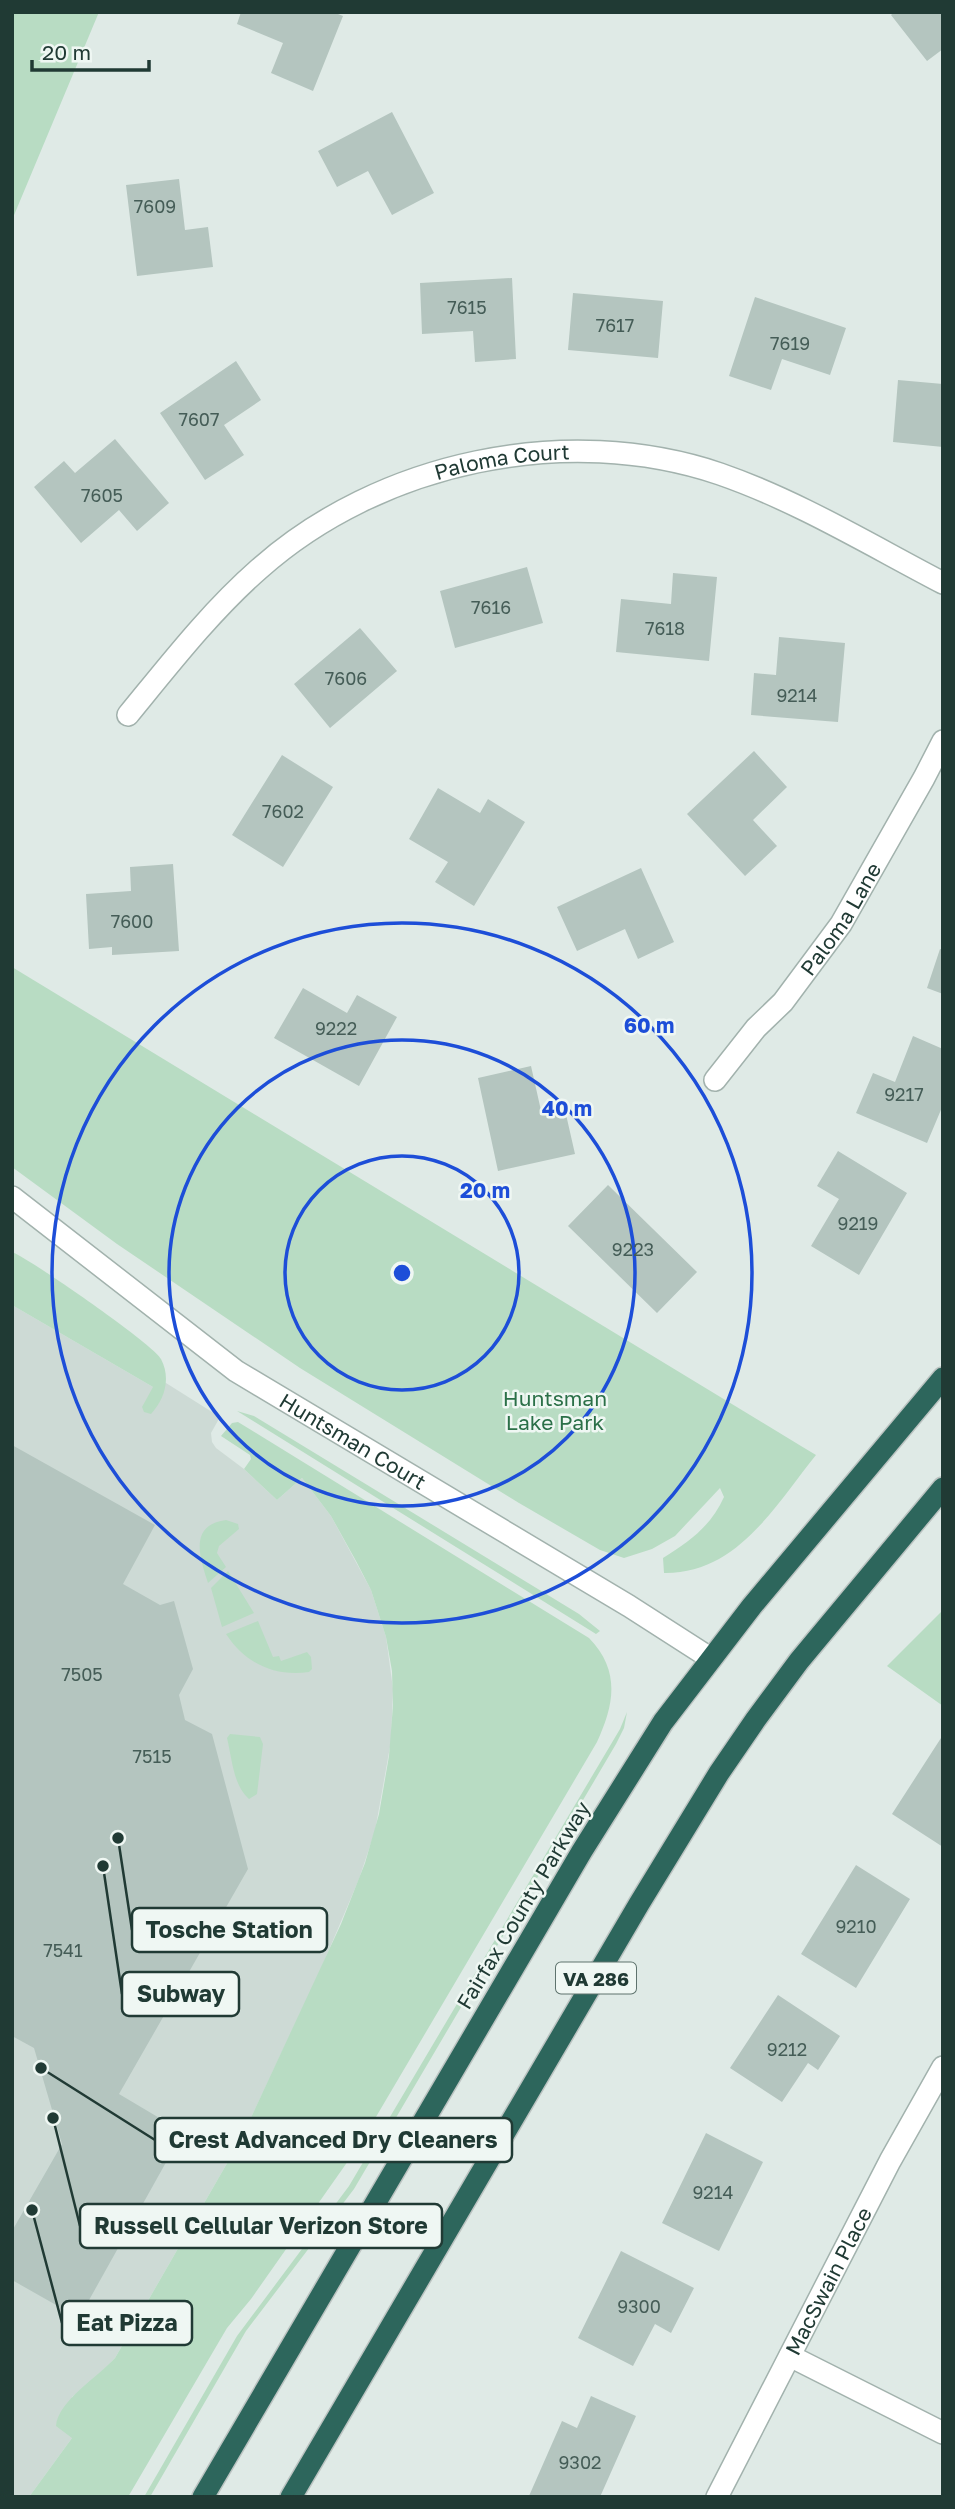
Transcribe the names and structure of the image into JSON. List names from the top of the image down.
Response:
{
  "streets": {
    "highway": ["Fairfax County Parkway", "VA 286"],
    "street": [
      "Paloma Court",
      "Paloma Lane",
      "Huntsman Court",
      "MacSwain Place"
    ]
  },
  "crossings": [
    ["Huntsman Court", "Fairfax County Parkway"]
  ],
  "parks": ["Huntsman Lake Park"],
  "places": [
    "Tosche Station",
    "Subway",
    "Crest Advanced Dry Cleaners",
    "Russell Cellular Verizon Store",
    "Eat Pizza"
  ],
  "house_numbers": [
    "7609",
    "7615",
    "7617",
    "7619",
    "7607",
    "7605",
    "7616",
    "7618",
    "7606",
    "9214",
    "7602",
    "7600",
    "9222",
    "9217",
    "9219",
    "9223",
    "7505",
    "7515",
    "9210",
    "7541",
    "9212",
    "9214",
    "9300",
    "9302"
  ],
  "scale_bar": "20 m",
  "rings": ["60 m", "40 m", "20 m"]
}
